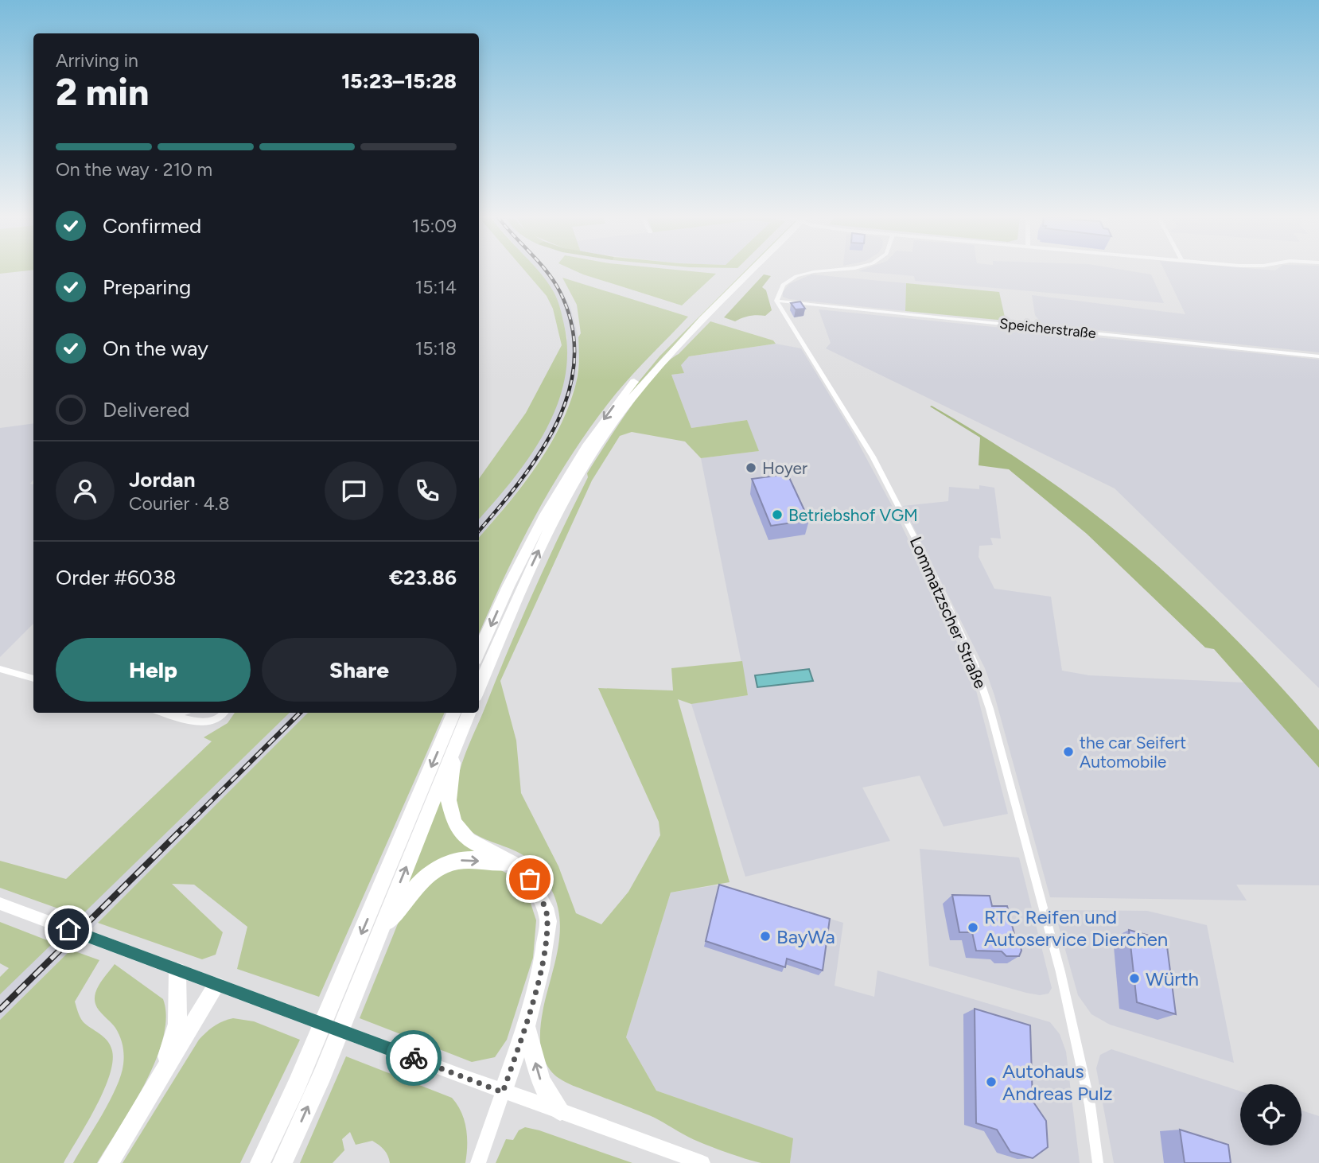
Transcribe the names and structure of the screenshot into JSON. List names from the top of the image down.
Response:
{
  "streets": {
    "street": ["Speicherstraße", "Lommatzscher Straße"]
  },
  "crossings": [
    ["Speicherstraße", "Lommatzscher Straße"]
  ],
  "places": [
    "Hoyer",
    "Betriebshof VGM",
    "the car Seifert Automobile",
    "RTC Reifen und Autoservice Dierchen",
    "BayWa",
    "Würth",
    "Autohaus Andreas Pulz"
  ],
  "page": {
    "heading": ["2 min", "Arriving in", "15:23–15:28"],
    "panel": [
      "Jordan",
      "Courier · 4.8",
      "Order #6038",
      "€23.86"
    ],
    "bar": "On the way · 210 m",
    "list": [
      ["Confirmed", "15:09"],
      ["Preparing", "15:14"],
      ["On the way", "15:18"],
      "Delivered"
    ],
    "buttons": ["Help", "Share"]
  }
}
